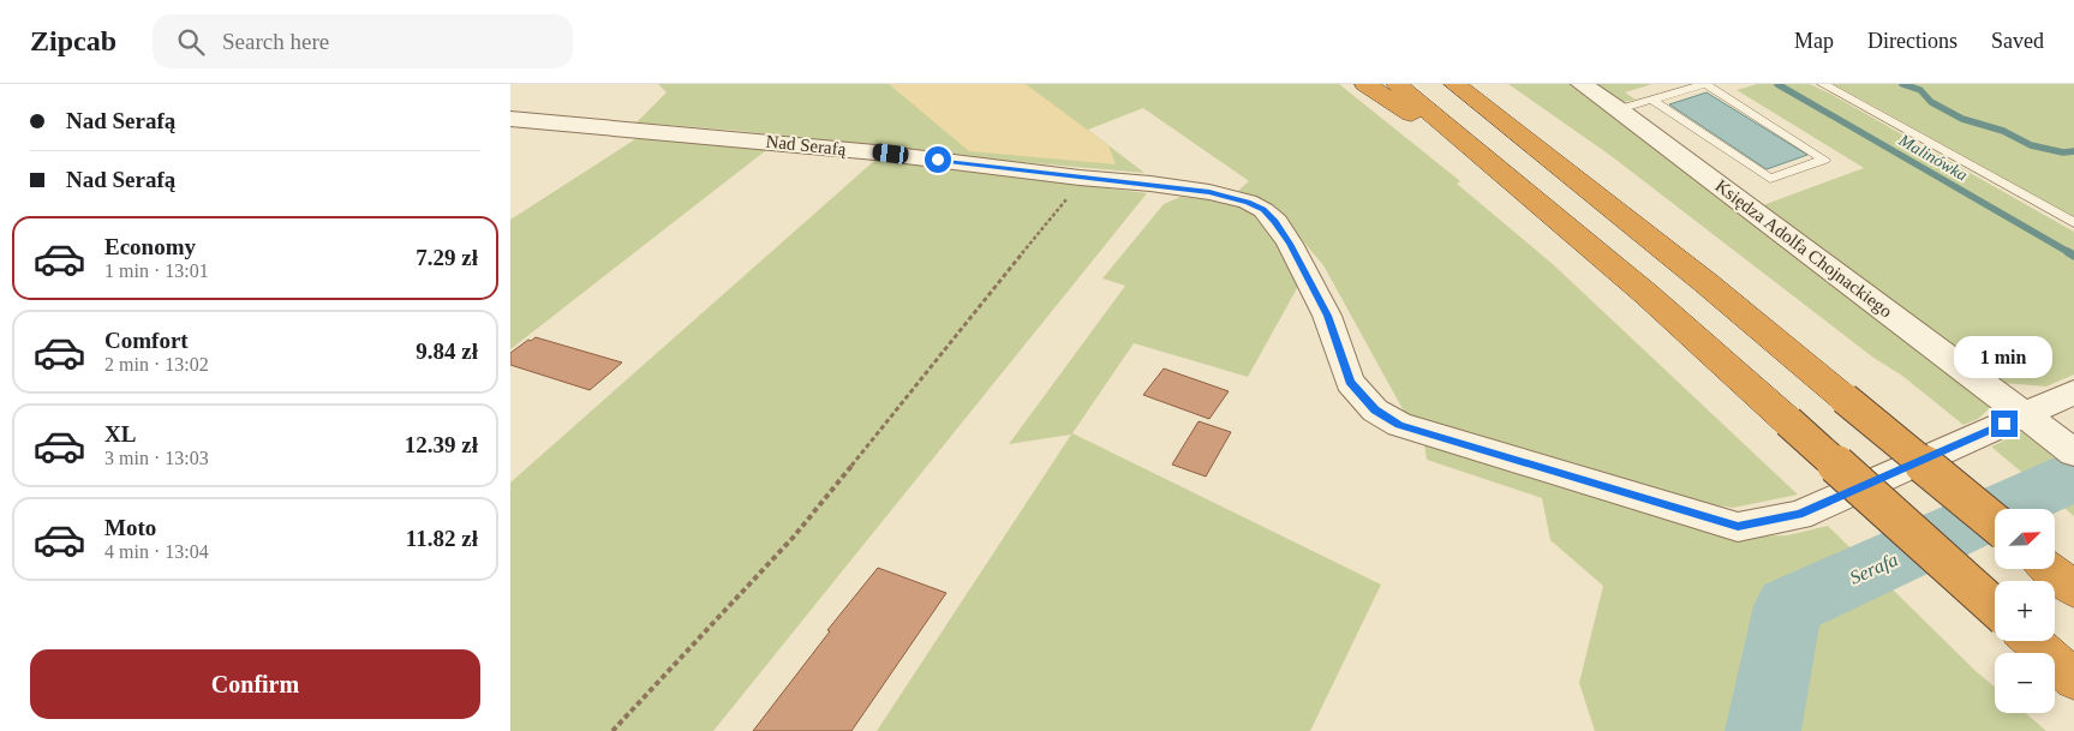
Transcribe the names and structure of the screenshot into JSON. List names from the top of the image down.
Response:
{
  "streets": {
    "street": ["Nad Serafą", "Księdza Adolfa Chojnackiego"]
  },
  "crossings": [
    ["Nad Serafą", "Księdza Adolfa Chojnackiego"]
  ],
  "water": ["Malinówka", "Serafa"],
  "north": "top right",
  "page": {
    "header": "Zipcab",
    "search": "Search here",
    "nav": ["Map", "Directions", "Saved"],
    "banner": ["Nad Serafą", "Nad Serafą"],
    "list": [
      {
        "name": "Economy",
        "note": "1 min · 13:01",
        "value": "7.29 zł"
      },
      {
        "name": "Comfort",
        "note": "2 min · 13:02",
        "value": "9.84 zł"
      },
      {
        "name": "XL",
        "note": "3 min · 13:03",
        "value": "12.39 zł"
      },
      {
        "name": "Moto",
        "note": "4 min · 13:04",
        "value": "11.82 zł"
      }
    ],
    "bubble": "1 min",
    "map_buttons": ["+", "−"],
    "buttons": "Confirm"
  }
}
